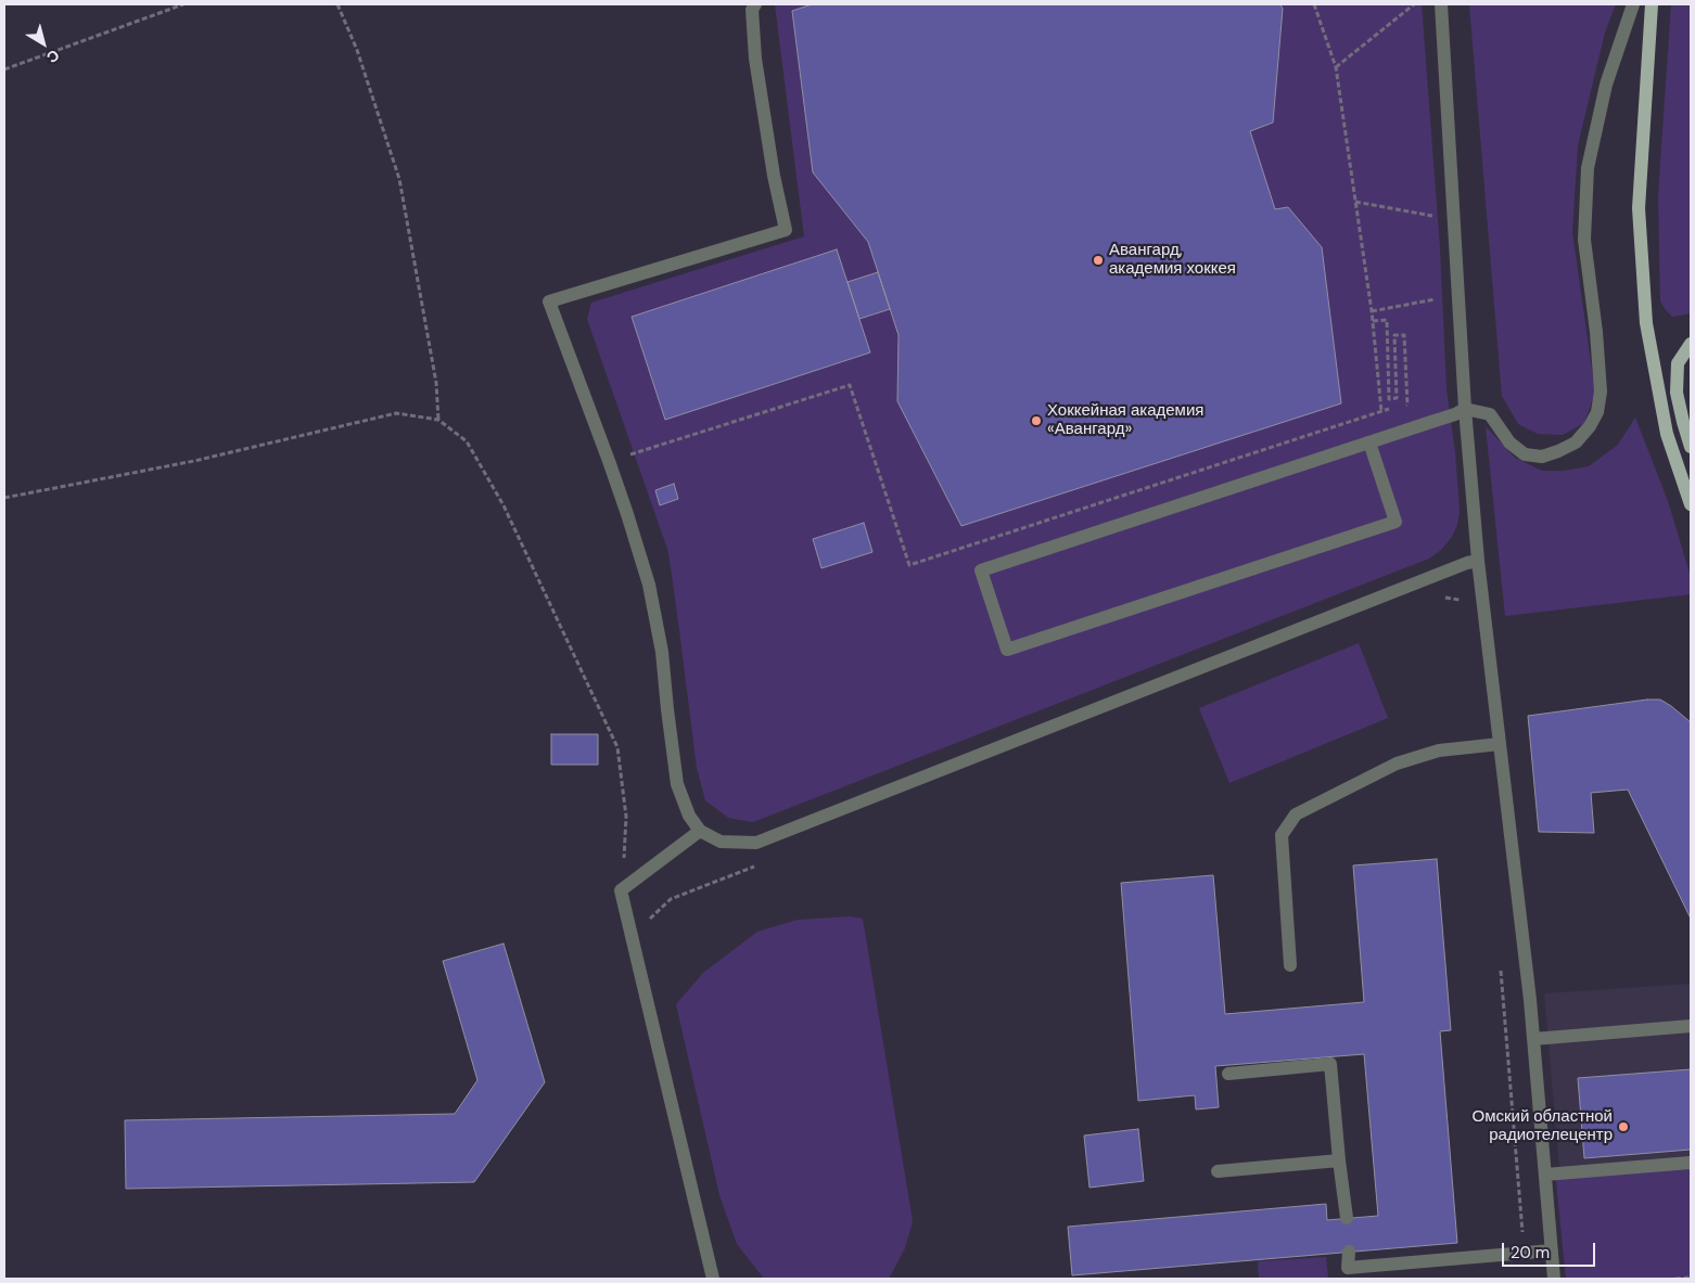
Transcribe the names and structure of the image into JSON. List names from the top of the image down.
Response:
{
  "places": ["Авангард, академия хоккея", "Хоккейная академия «Авангард»", "Омский областной радиотелецентр"],
  "scale_bar": "20 m",
  "north": "bottom right"
}
